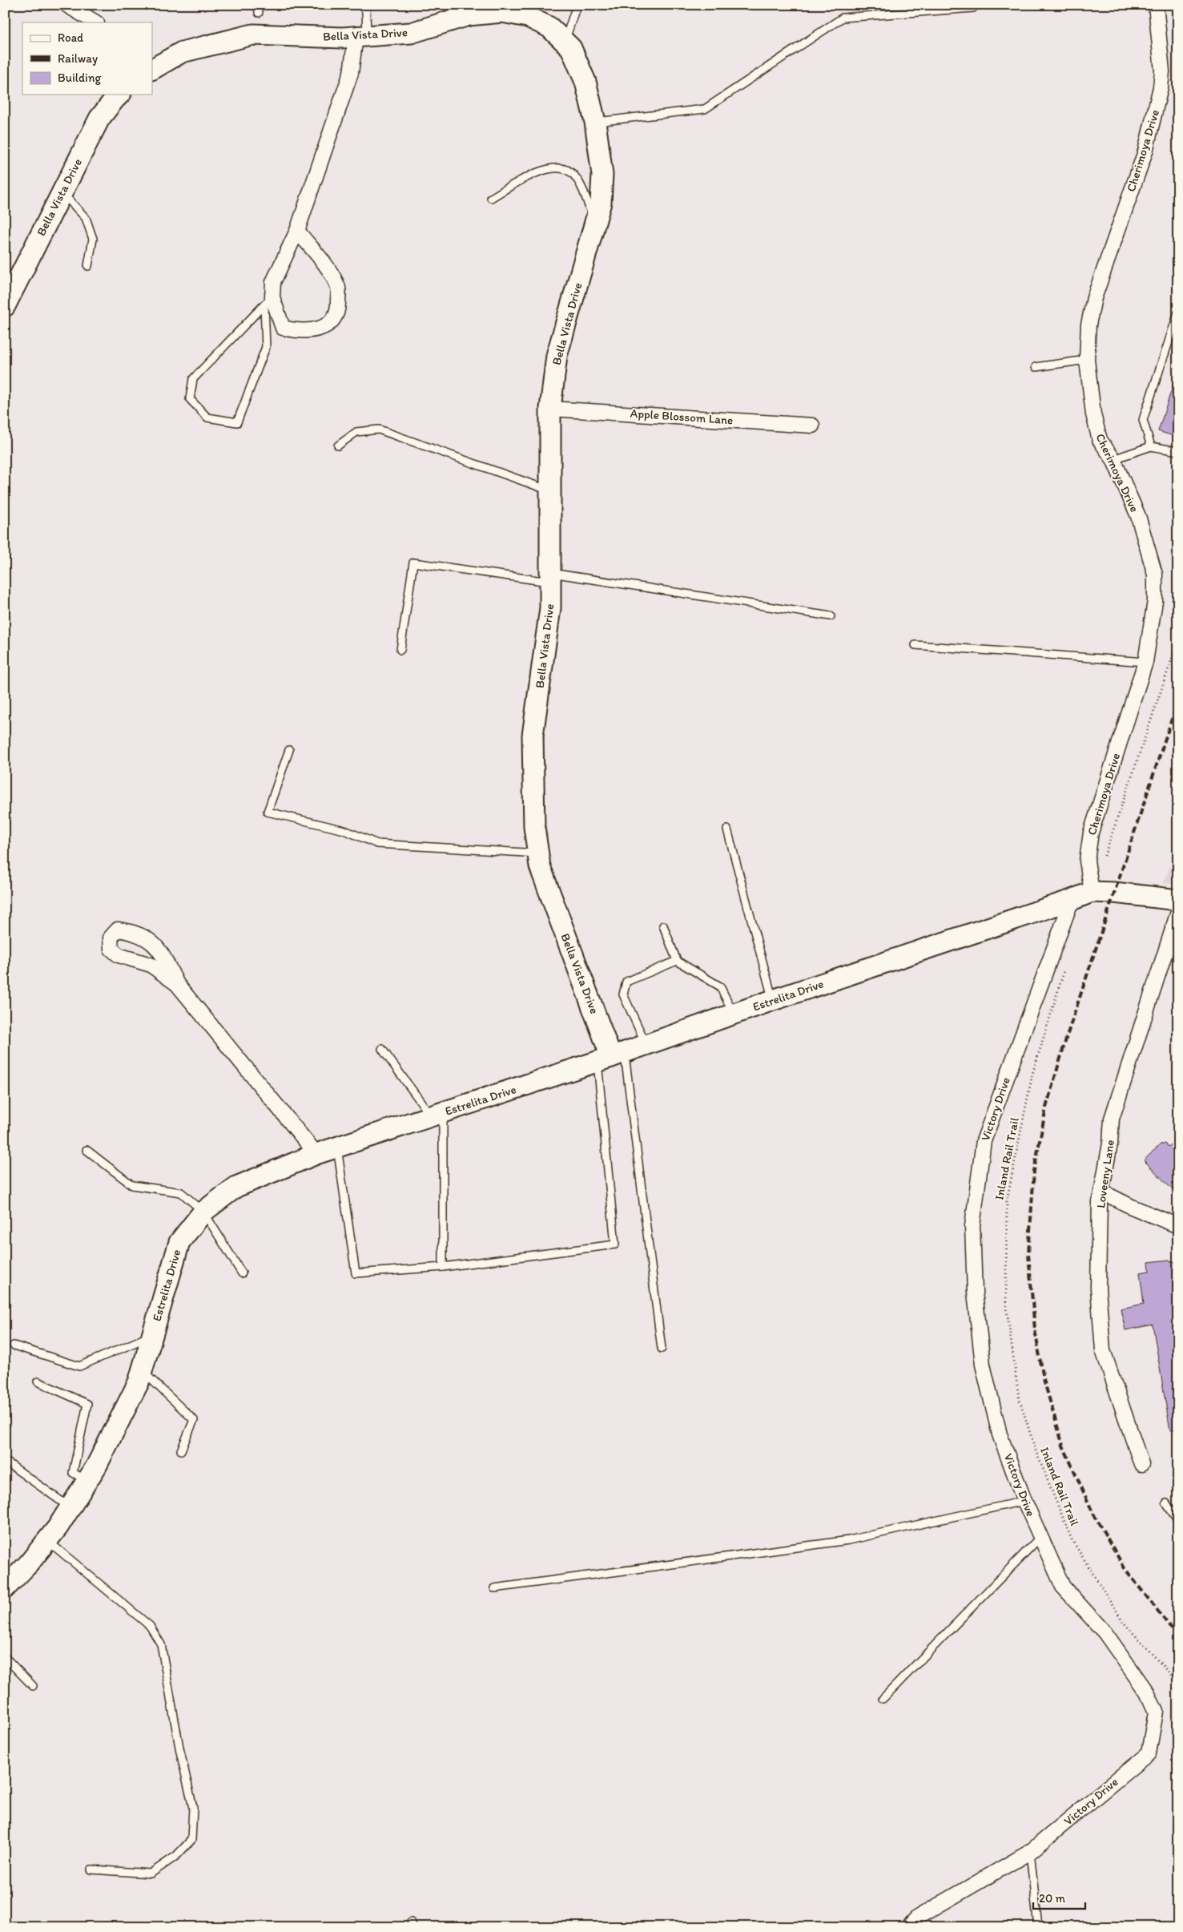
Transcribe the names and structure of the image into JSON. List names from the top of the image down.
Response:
{
  "streets": {
    "street": [
      "Bella Vista Drive",
      "Cherimoya Drive",
      "Apple Blossom Lane",
      "Estrelita Drive",
      "Victory Drive",
      "Loveeny Lane"
    ],
    "path": ["Inland Rail Trail"]
  },
  "crossings": [
    ["Bella Vista Drive", "Apple Blossom Lane"],
    ["Bella Vista Drive", "Estrelita Drive"],
    ["Cherimoya Drive", "Estrelita Drive"],
    ["Estrelita Drive", "Victory Drive"]
  ],
  "legend": ["Road", "Railway", "Building"],
  "scale_bar": "20 m"
}
